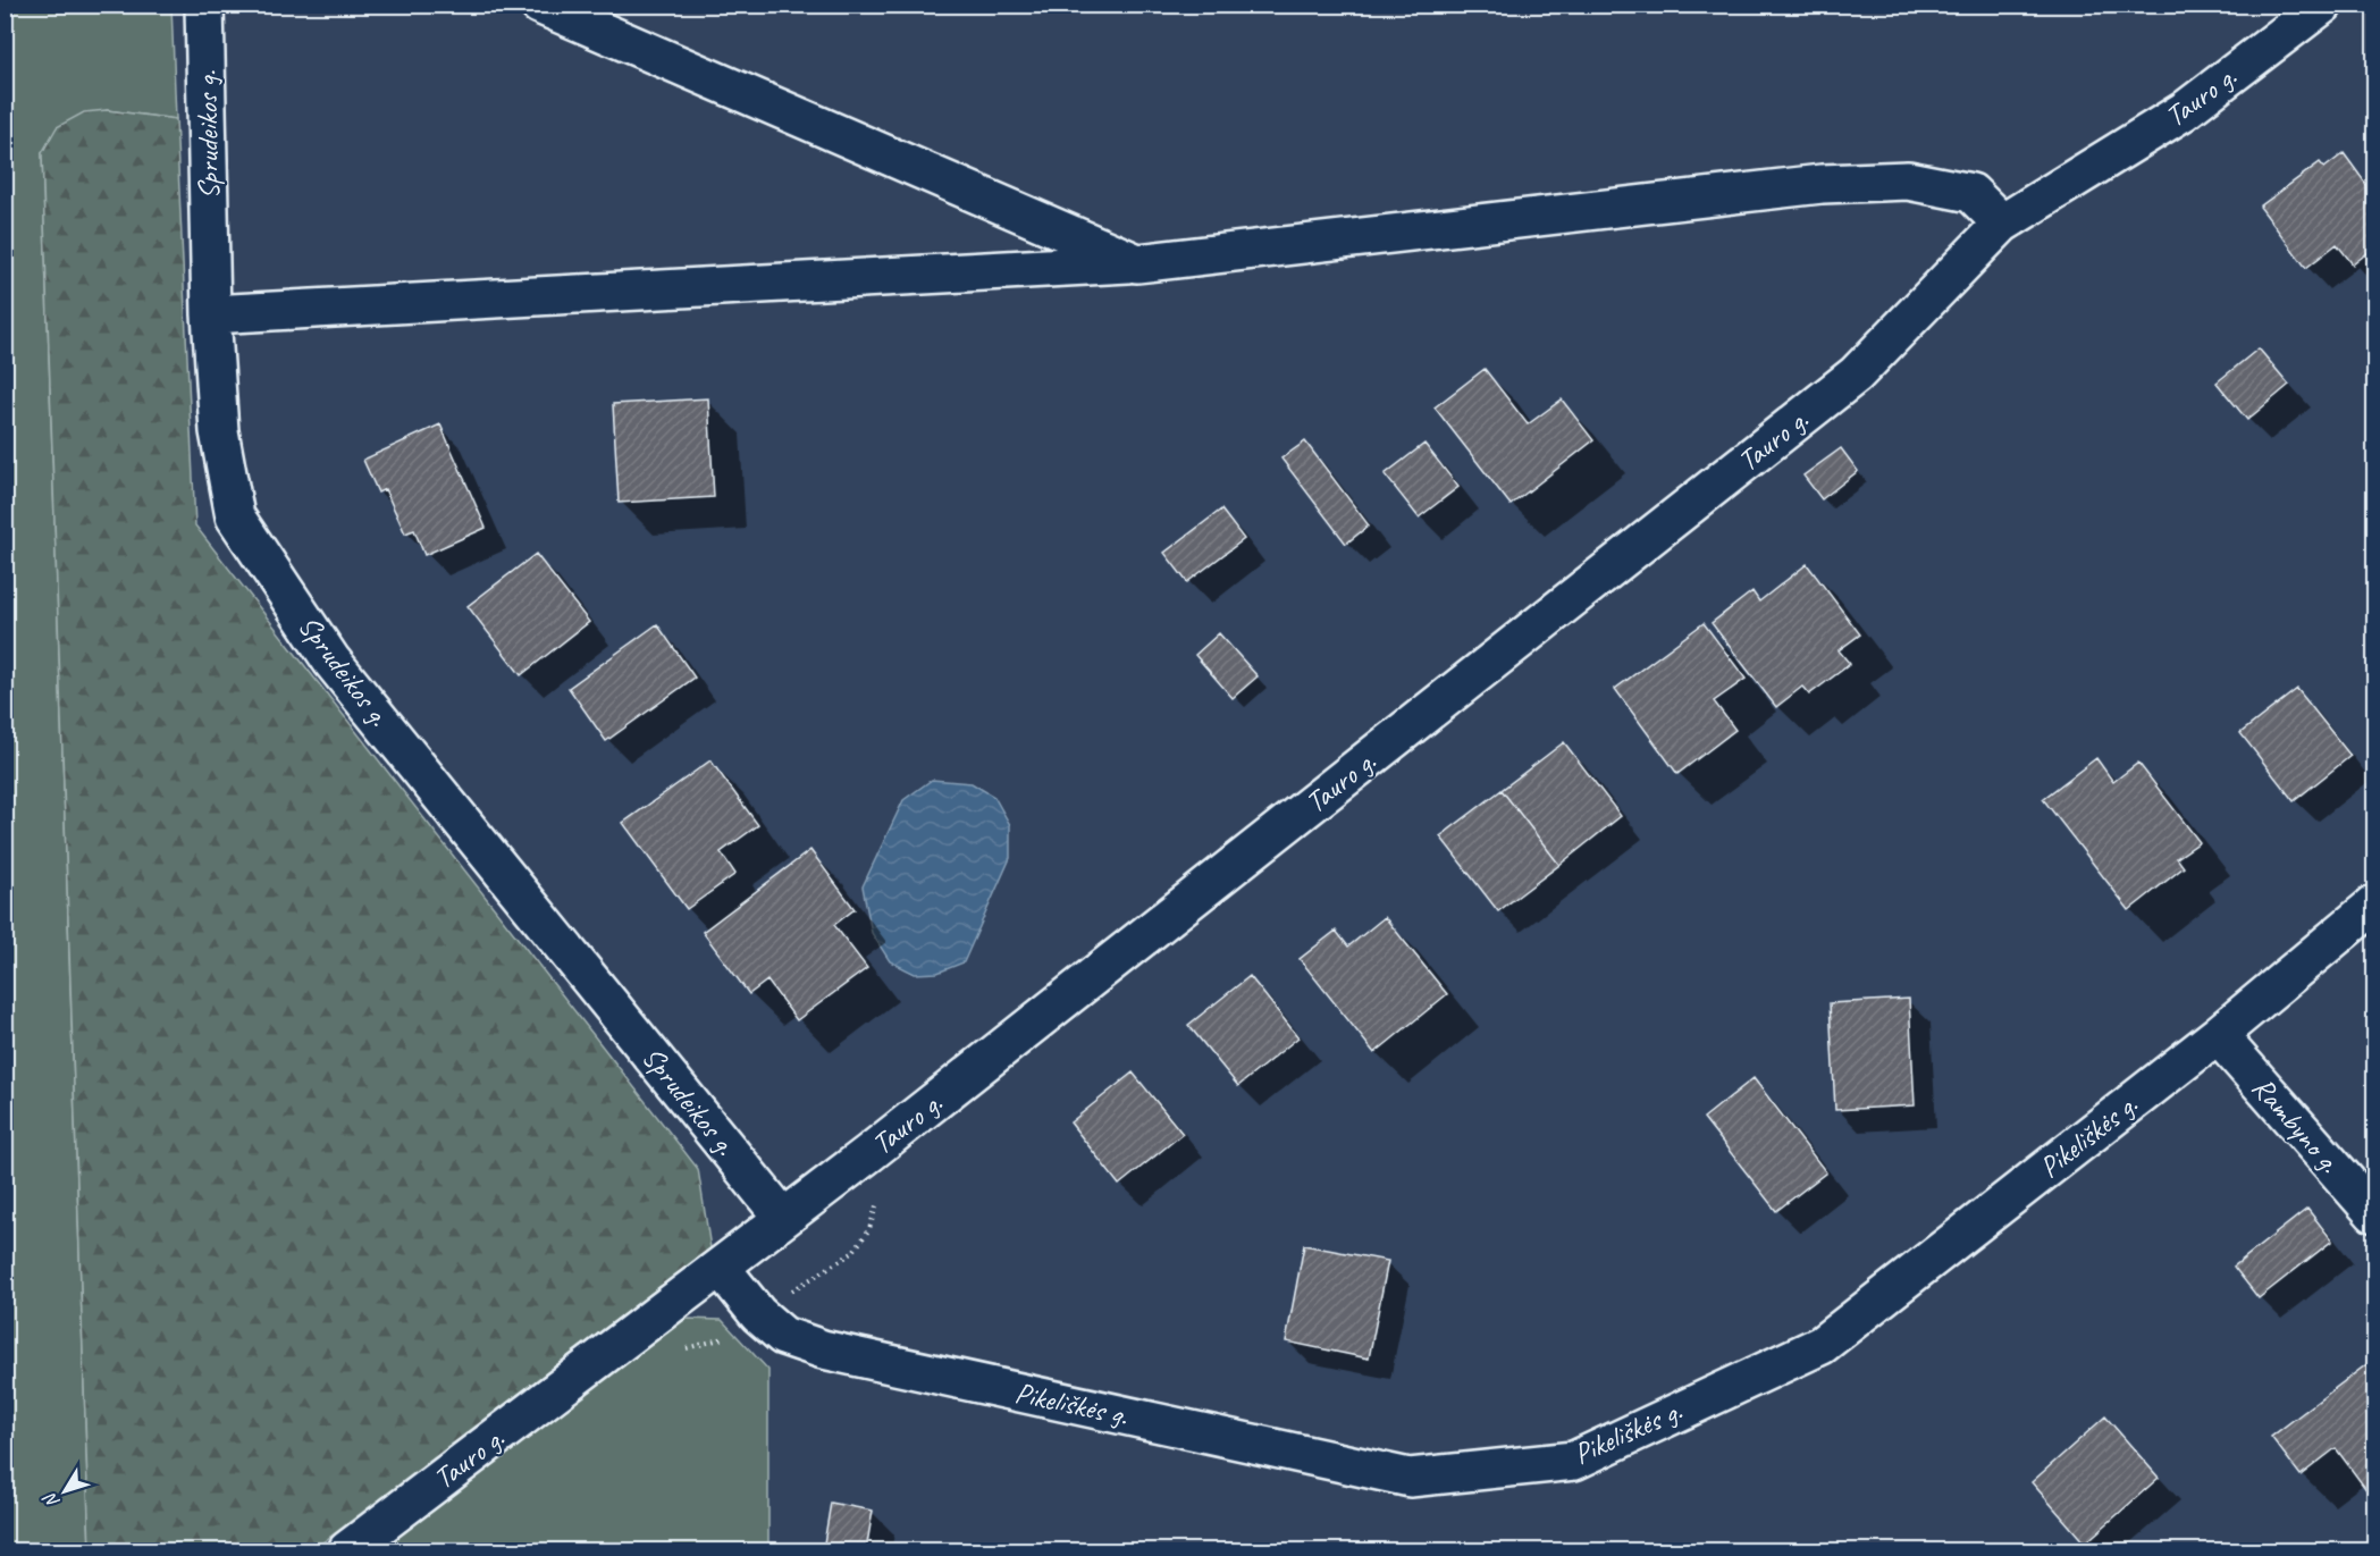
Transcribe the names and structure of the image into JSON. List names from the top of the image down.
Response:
{
  "streets": {
    "street": [
      "Tauro g.",
      "Sprudeikos g.",
      "Rambyno g.",
      "Pikeliškės g."
    ]
  },
  "crossings": [
    ["Tauro g.", "Sprudeikos g."],
    ["Tauro g.", "Pikeliškės g."],
    ["Rambyno g.", "Pikeliškės g."]
  ],
  "north": "bottom left"
}
